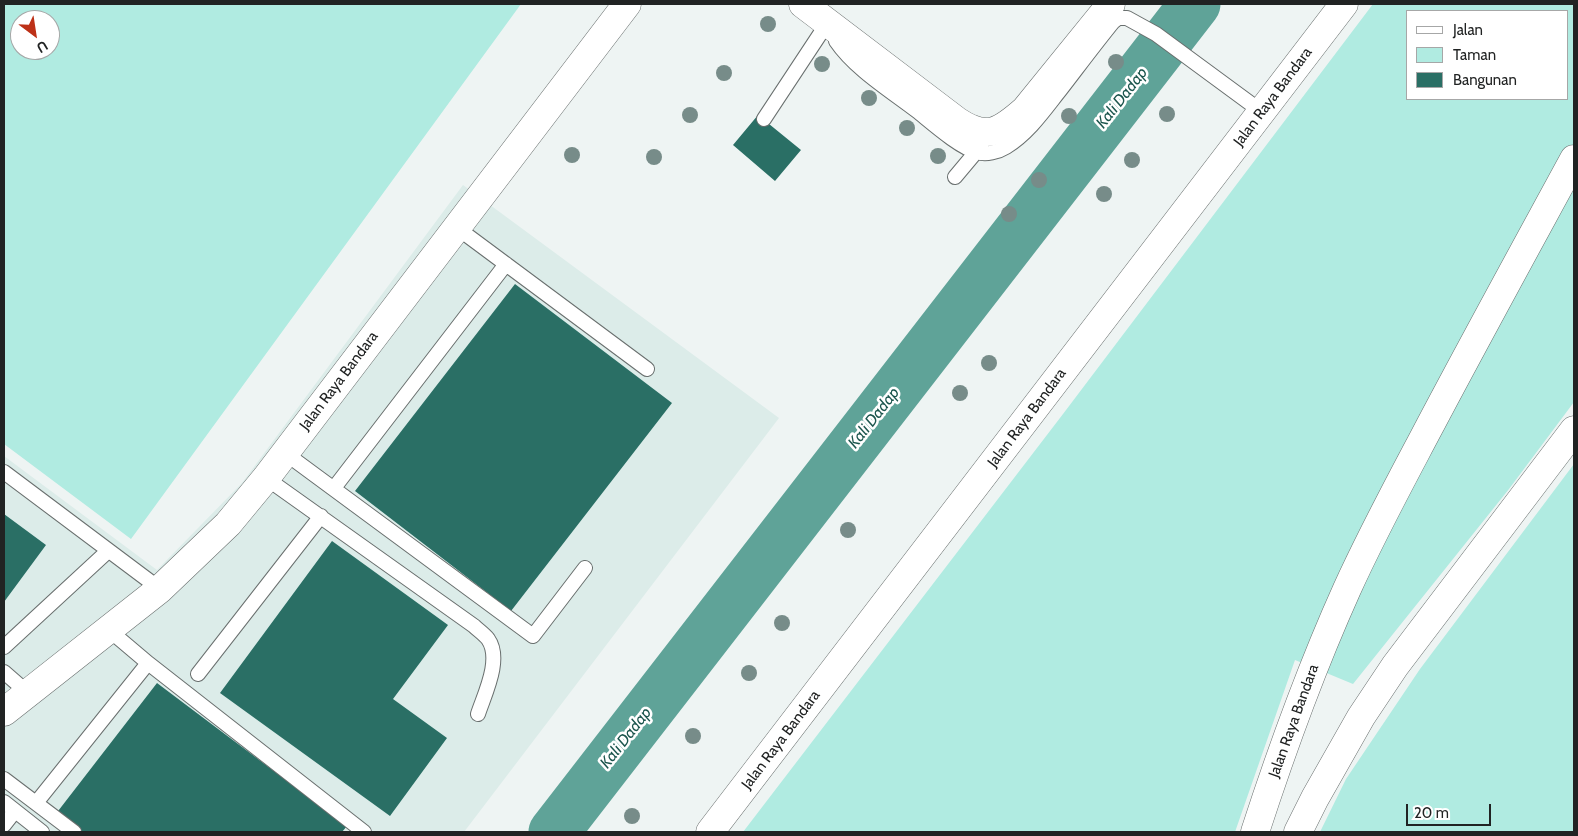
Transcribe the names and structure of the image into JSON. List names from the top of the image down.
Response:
{
  "streets": {
    "street": ["Jalan Raya Bandara"]
  },
  "water": ["Kali Dadap"],
  "legend": ["Jalan", "Taman", "Bangunan"],
  "scale_bar": "20 m",
  "north": "bottom right"
}
